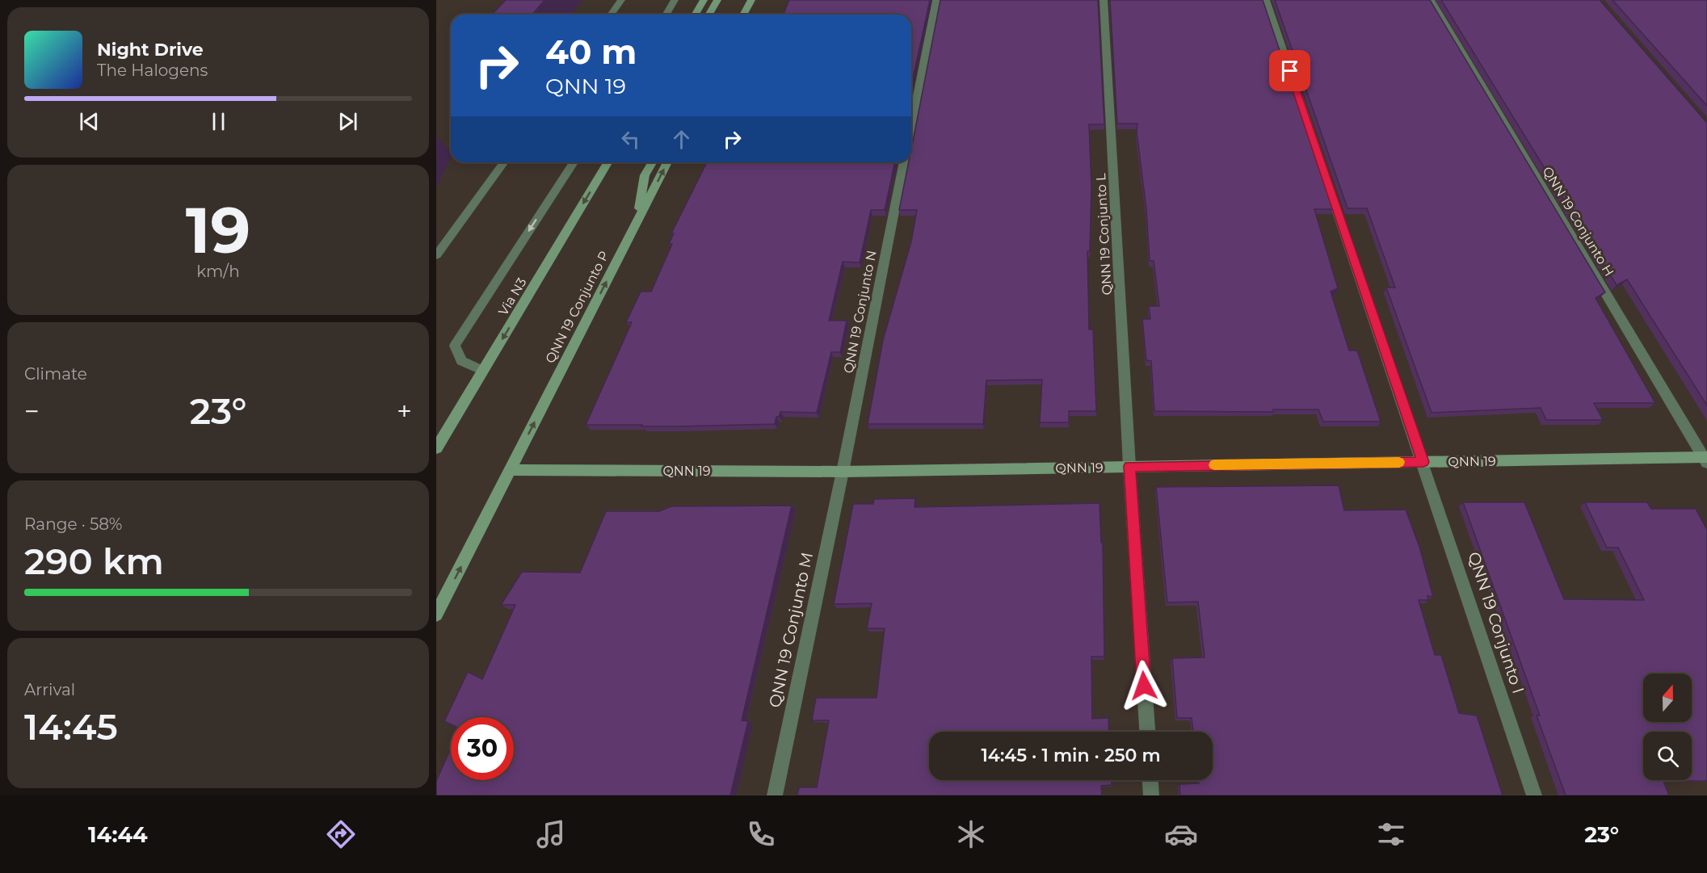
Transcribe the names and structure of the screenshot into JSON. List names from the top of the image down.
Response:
{
  "streets": {
    "main road": ["Via N3", "QNN 19 Conjunto P", "QNN 19"],
    "street": [
      "QNN 19 Conjunto H",
      "QNN 19 Conjunto L",
      "QNN 19 Conjunto N",
      "QNN 19 Conjunto I",
      "QNN 19 Conjunto M"
    ]
  },
  "crossings": [
    ["QNN 19 Conjunto H", "QNN 19"],
    ["QNN 19 Conjunto L", "QNN 19"],
    ["QNN 19 Conjunto P", "QNN 19"],
    ["QNN 19 Conjunto N", "QNN 19"],
    ["QNN 19 Conjunto N", "QNN 19 Conjunto M"],
    ["QNN 19", "QNN 19 Conjunto I"],
    ["QNN 19", "QNN 19 Conjunto M"]
  ],
  "one_way": ["Via N3", "QNN 19 Conjunto P"],
  "north": "top",
  "page": {
    "turn": ["40 m", "QNN 19"],
    "song": ["Night Drive", "The Halogens"],
    "tile": [
      ["19", "km/h"],
      "Climate",
      ["Range · 58%", "290 km"],
      ["Arrival", "14:45"]
    ],
    "heat": ["−", "23°", "+"],
    "limit": "30",
    "trip": "14:45 · 1 min · 250 m",
    "tabs": ["14:44", "23°"]
  }
}
